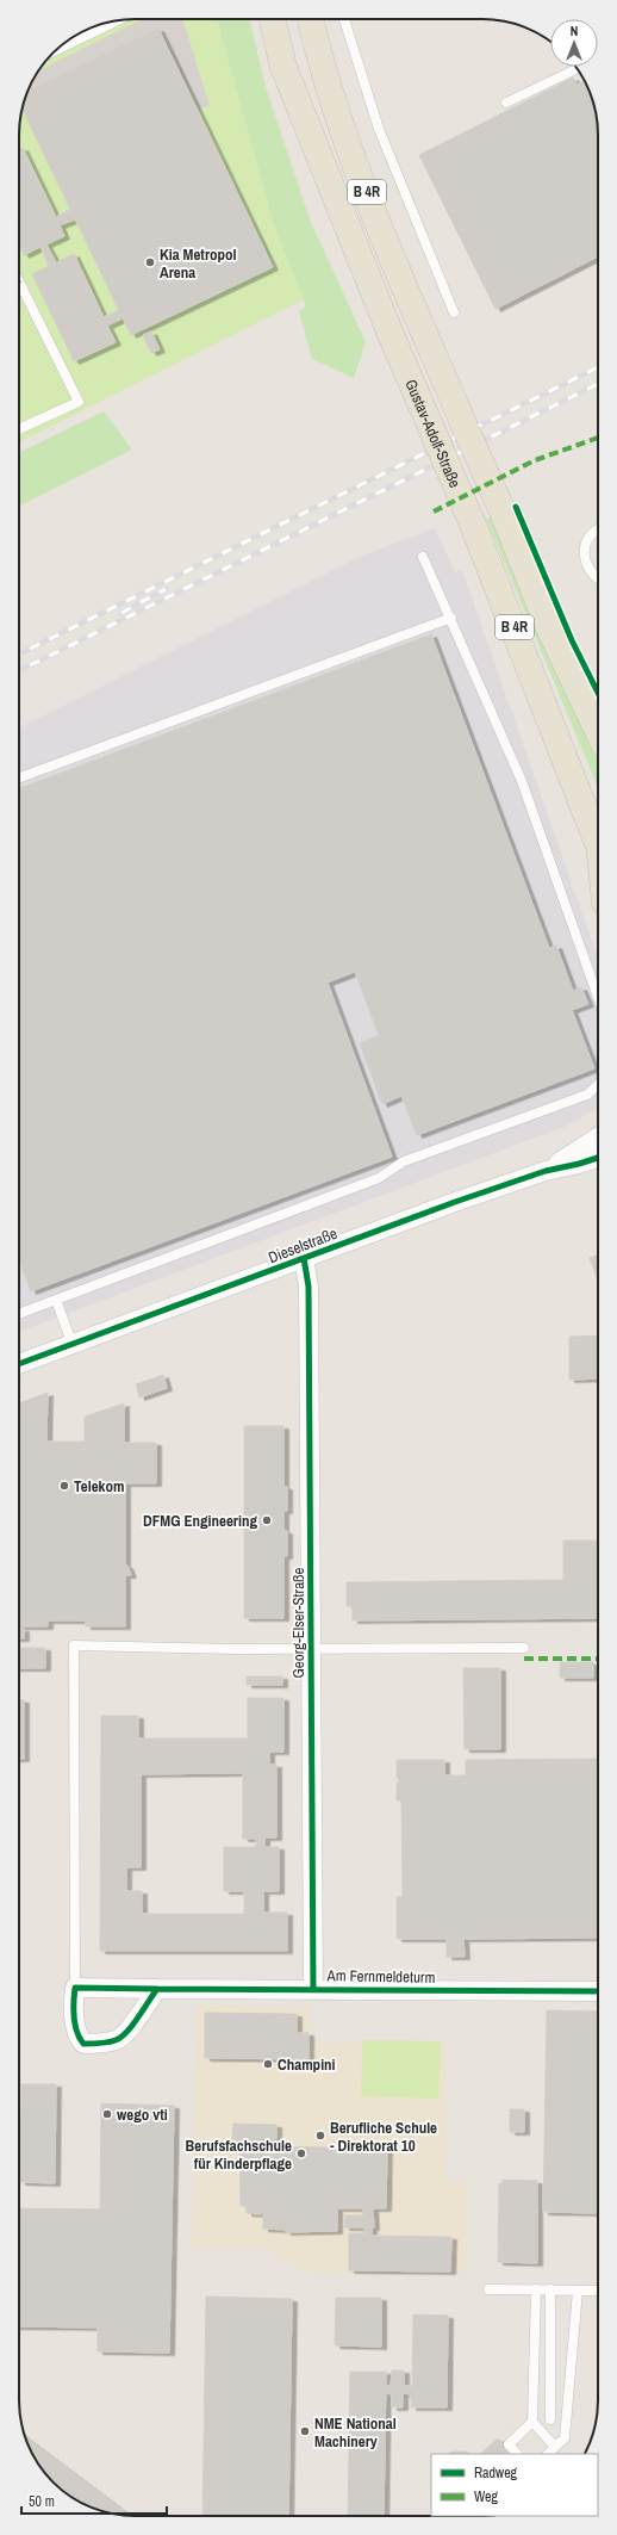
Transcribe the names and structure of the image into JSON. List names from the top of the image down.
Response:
{
  "streets": {
    "main road": ["B 4R", "Gustav-Adolf-Straße"],
    "street": ["Dieselstraße", "Georg-Elser-Straße", "Am Fernmeldeturm"]
  },
  "crossings": [
    ["Dieselstraße", "Georg-Elser-Straße"],
    ["Georg-Elser-Straße", "Am Fernmeldeturm"]
  ],
  "places": [
    "Kia Metropol Arena",
    "Telekom",
    "DFMG Engineering",
    "Champini",
    "wego vti",
    "Berufliche Schule - Direktorat 10",
    "Berufsfachschule für Kinderpflage",
    "NME National Machinery"
  ],
  "legend": ["Radweg", "Weg"],
  "scale_bar": "50 m",
  "north": "top"
}
